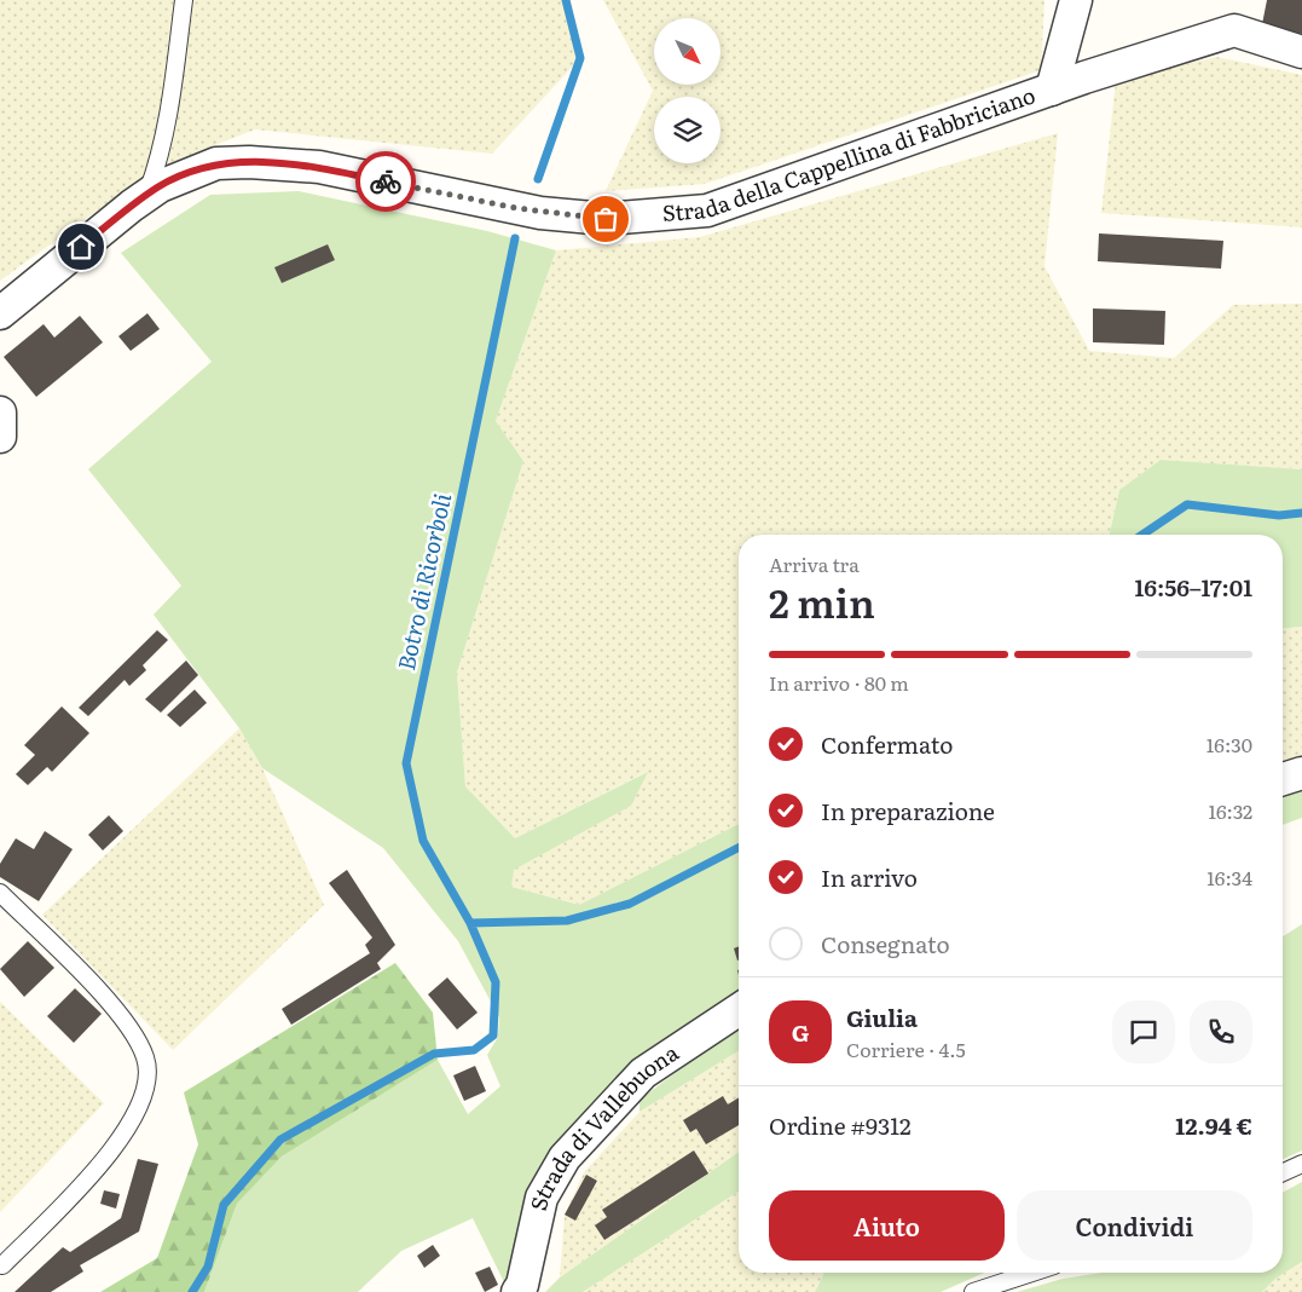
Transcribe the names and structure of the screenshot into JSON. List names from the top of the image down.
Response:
{
  "streets": {
    "street": ["Strada della Cappellina di Fabbriciano", "Strada di Vallebuona"]
  },
  "water": ["Botro di Ricorboli"],
  "north": "bottom right",
  "page": {
    "heading": ["2 min", "Arriva tra", "16:56–17:01"],
    "panel": [
      "Giulia",
      "Corriere · 4.5",
      "Ordine #9312",
      "12.94 €"
    ],
    "bar": "In arrivo · 80 m",
    "list": [
      ["Confermato", "16:30"],
      ["In preparazione", "16:32"],
      ["In arrivo", "16:34"],
      "Consegnato"
    ],
    "round": "G",
    "buttons": ["Aiuto", "Condividi"]
  }
}
